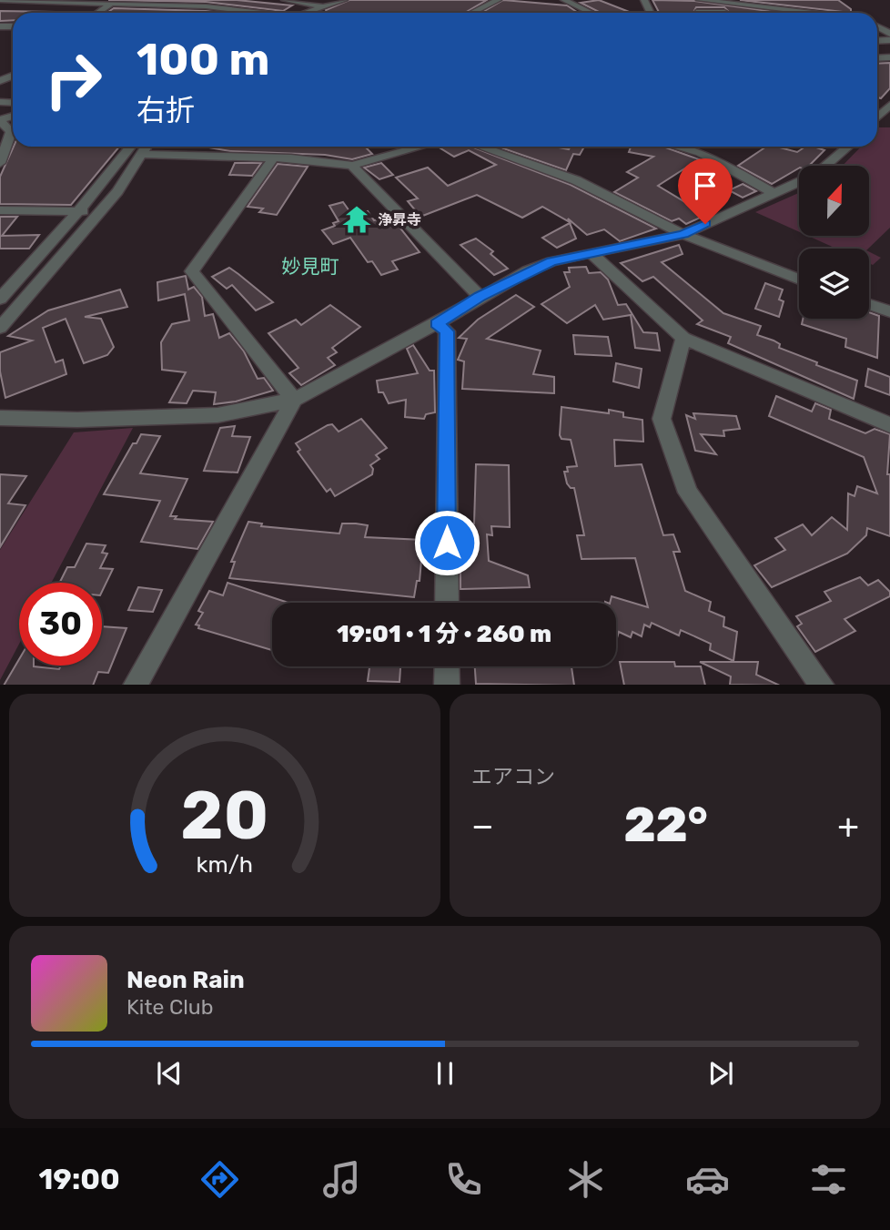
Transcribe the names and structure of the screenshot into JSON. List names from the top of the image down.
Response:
{
  "districts": ["妙見町"],
  "places": {
    "temple": ["浄昇寺"]
  },
  "north": "top",
  "page": {
    "turn": ["100 m", "右折"],
    "limit": "30",
    "trip": "19:01 · 1 分 · 260 m",
    "tile": "エアコン",
    "heat": ["−", "22°", "+"],
    "song": ["Neon Rain", "Kite Club"],
    "tabs": "19:00",
    "gauge": ["20", "km/h"]
  }
}
